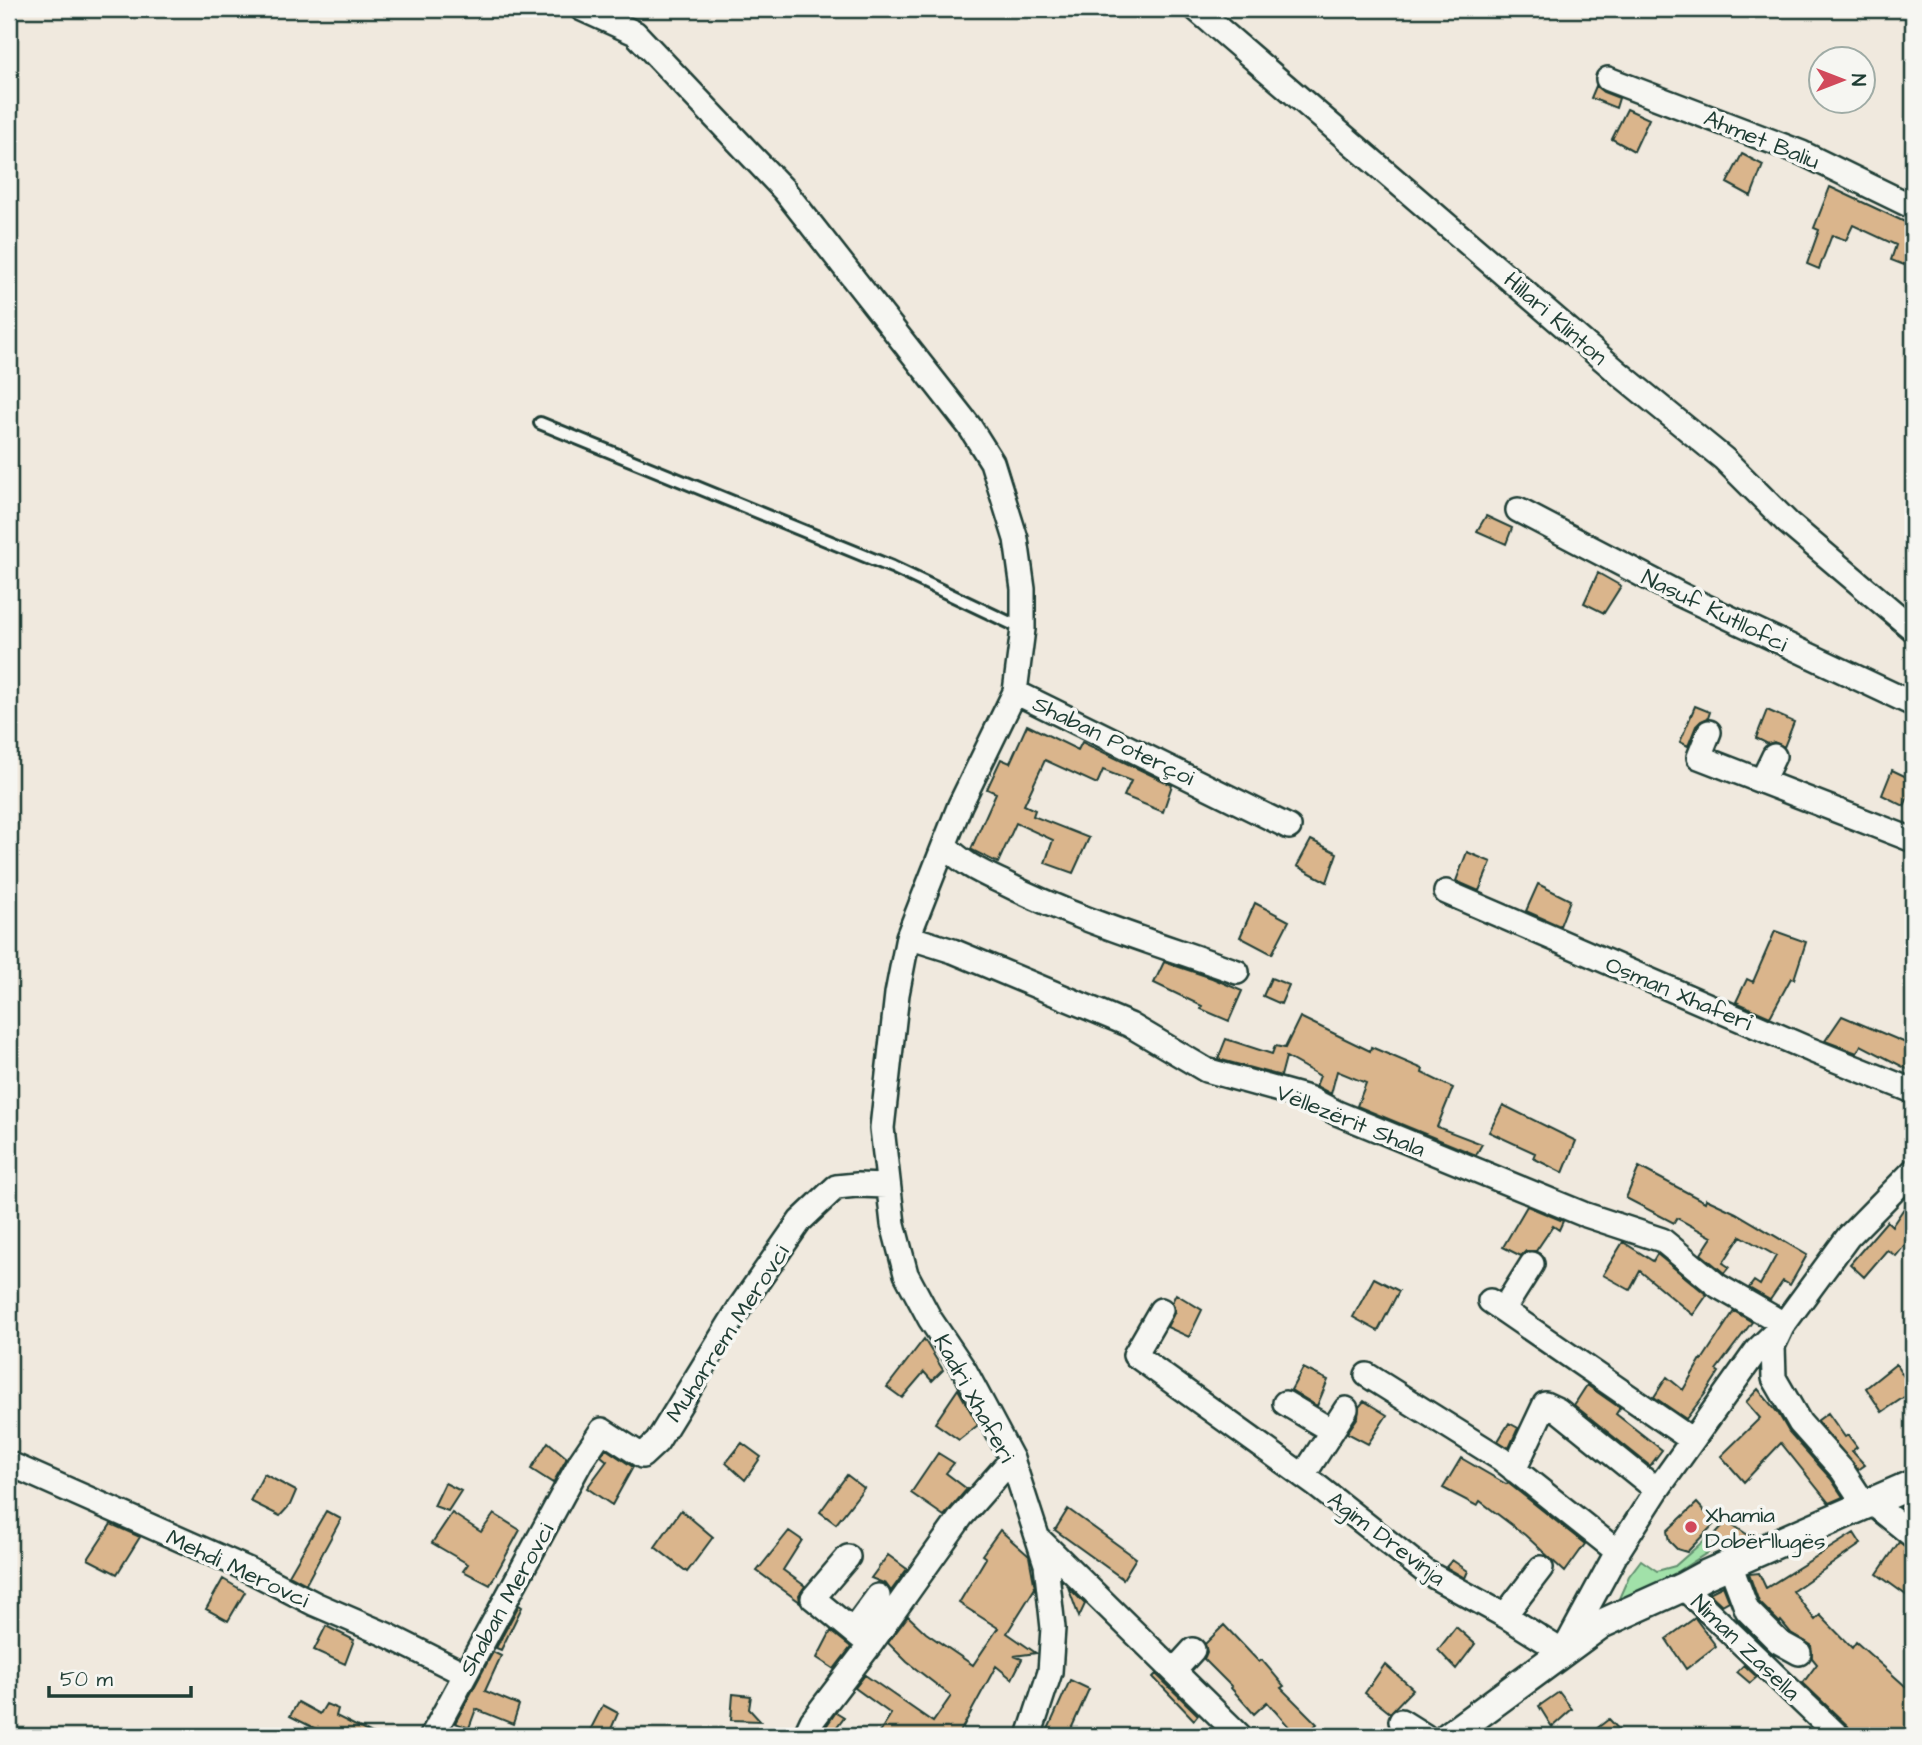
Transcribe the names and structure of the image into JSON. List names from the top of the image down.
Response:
{
  "streets": {
    "street": [
      "Ahmet Baliu",
      "Hillari Klinton",
      "Nasuf Kutllofci",
      "Shaban Poterçoi",
      "Osman Xhaferi",
      "Vëllezërit Shala",
      "Muharrem Merovci",
      "Kadri Xhaferi",
      "Agim Drevinja",
      "Mehdi Merovci",
      "Shaban Merovci",
      "Niman Zasella"
    ]
  },
  "crossings": [
    ["Shaban Poterçoi", "Vëllezërit Shala"],
    ["Shaban Poterçoi", "Muharrem Merovci"],
    ["Shaban Poterçoi", "Kadri Xhaferi"],
    ["Muharrem Merovci", "Kadri Xhaferi"],
    ["Muharrem Merovci", "Shaban Merovci"],
    ["Mehdi Merovci", "Shaban Merovci"]
  ],
  "places": ["Xhamia Dobërllugës"],
  "scale_bar": "50 m",
  "north": "right"
}
